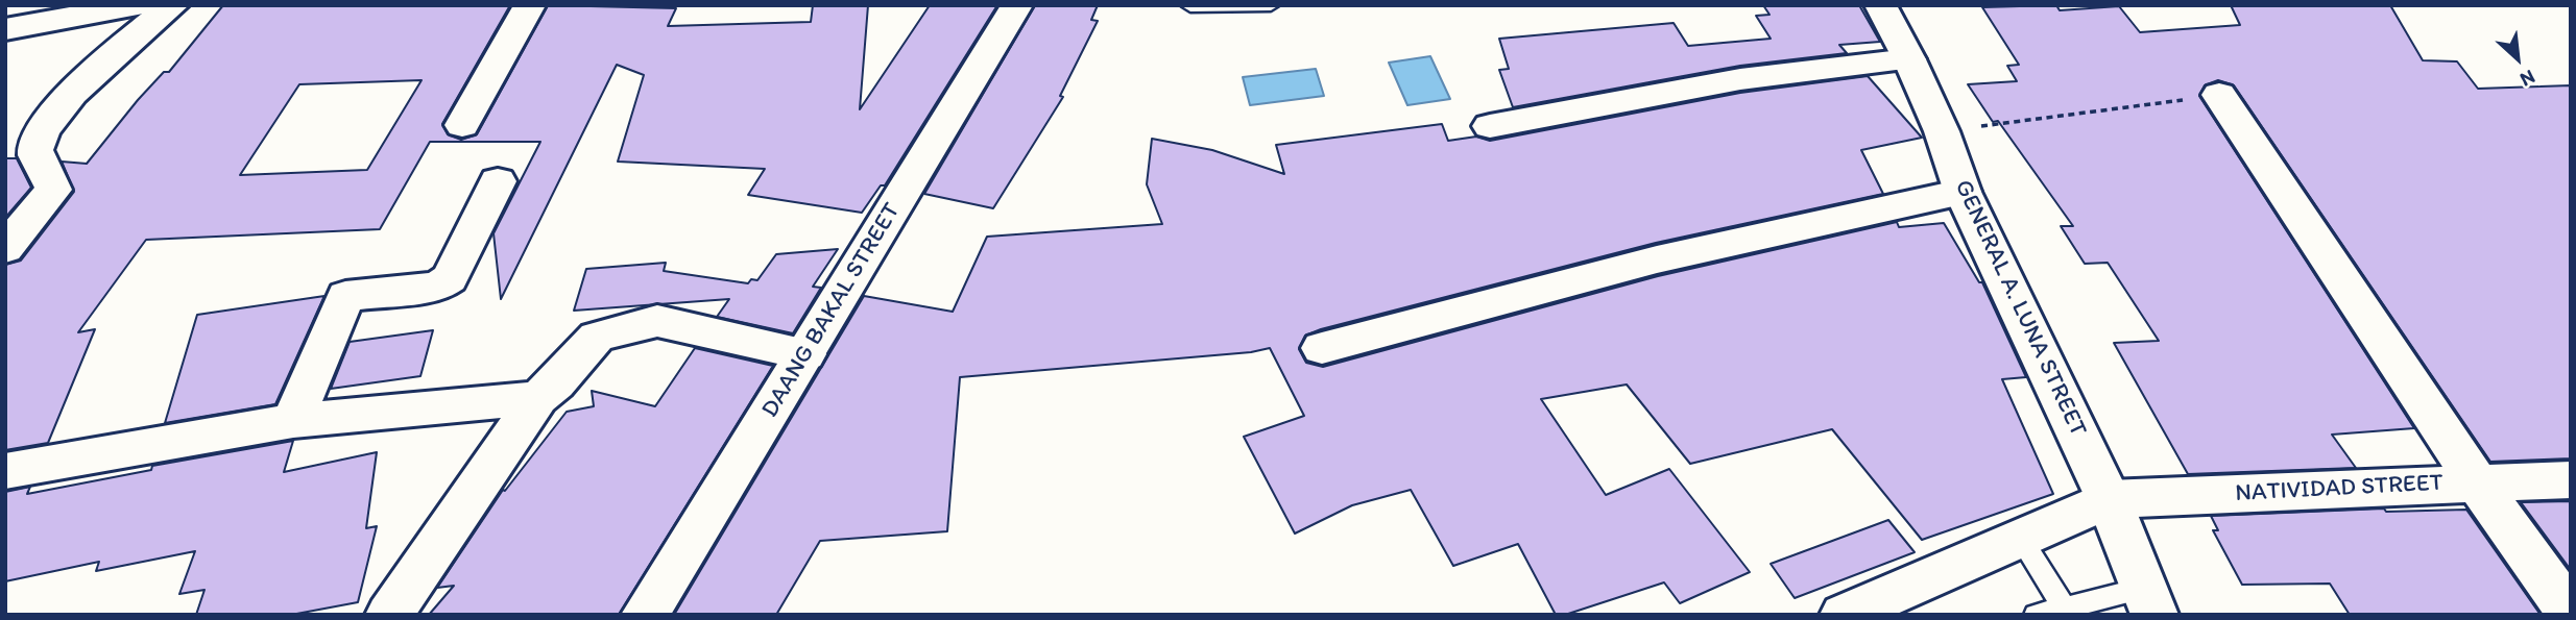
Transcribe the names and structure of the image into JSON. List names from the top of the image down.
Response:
{
  "streets": {
    "street": ["GENERAL A. LUNA STREET", "DAANG BAKAL STREET", "NATIVIDAD STREET"]
  },
  "crossings": [
    ["GENERAL A. LUNA STREET", "NATIVIDAD STREET"]
  ],
  "north": "bottom right"
}
